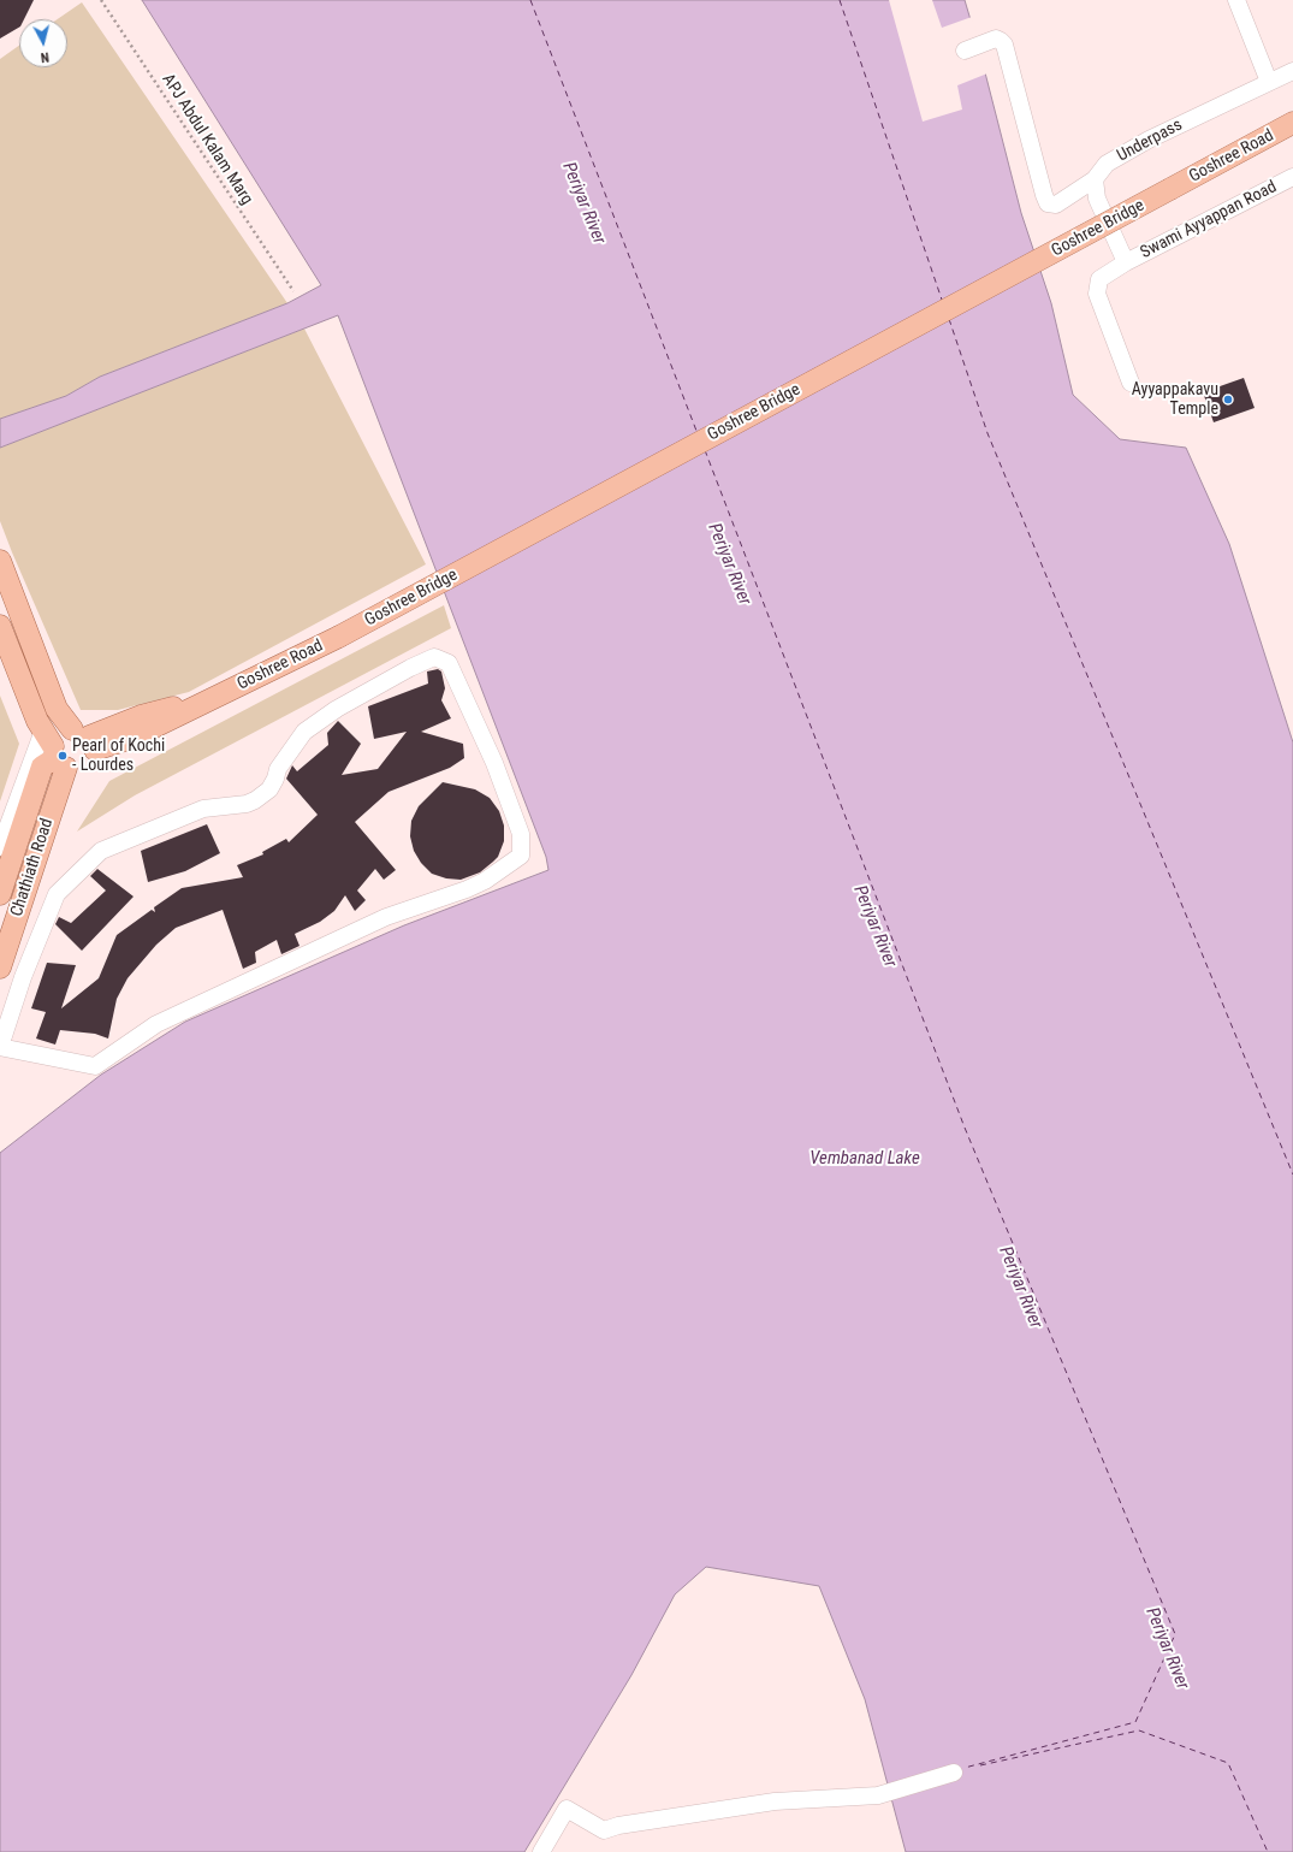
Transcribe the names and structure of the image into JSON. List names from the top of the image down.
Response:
{
  "streets": {
    "main road": ["Goshree Road", "Goshree Bridge", "Chathiath Road"],
    "street": ["Underpass", "Swami Ayyappan Road"],
    "path": ["APJ Abdul Kalam Marg"]
  },
  "crossings": [
    ["Goshree Road", "Goshree Bridge"],
    ["Goshree Road", "Chathiath Road"]
  ],
  "water": ["Periyar River", "Vembanad Lake"],
  "places": ["Ayyappakavu Temple", "Pearl of Kochi - Lourdes"],
  "north": "bottom"
}
